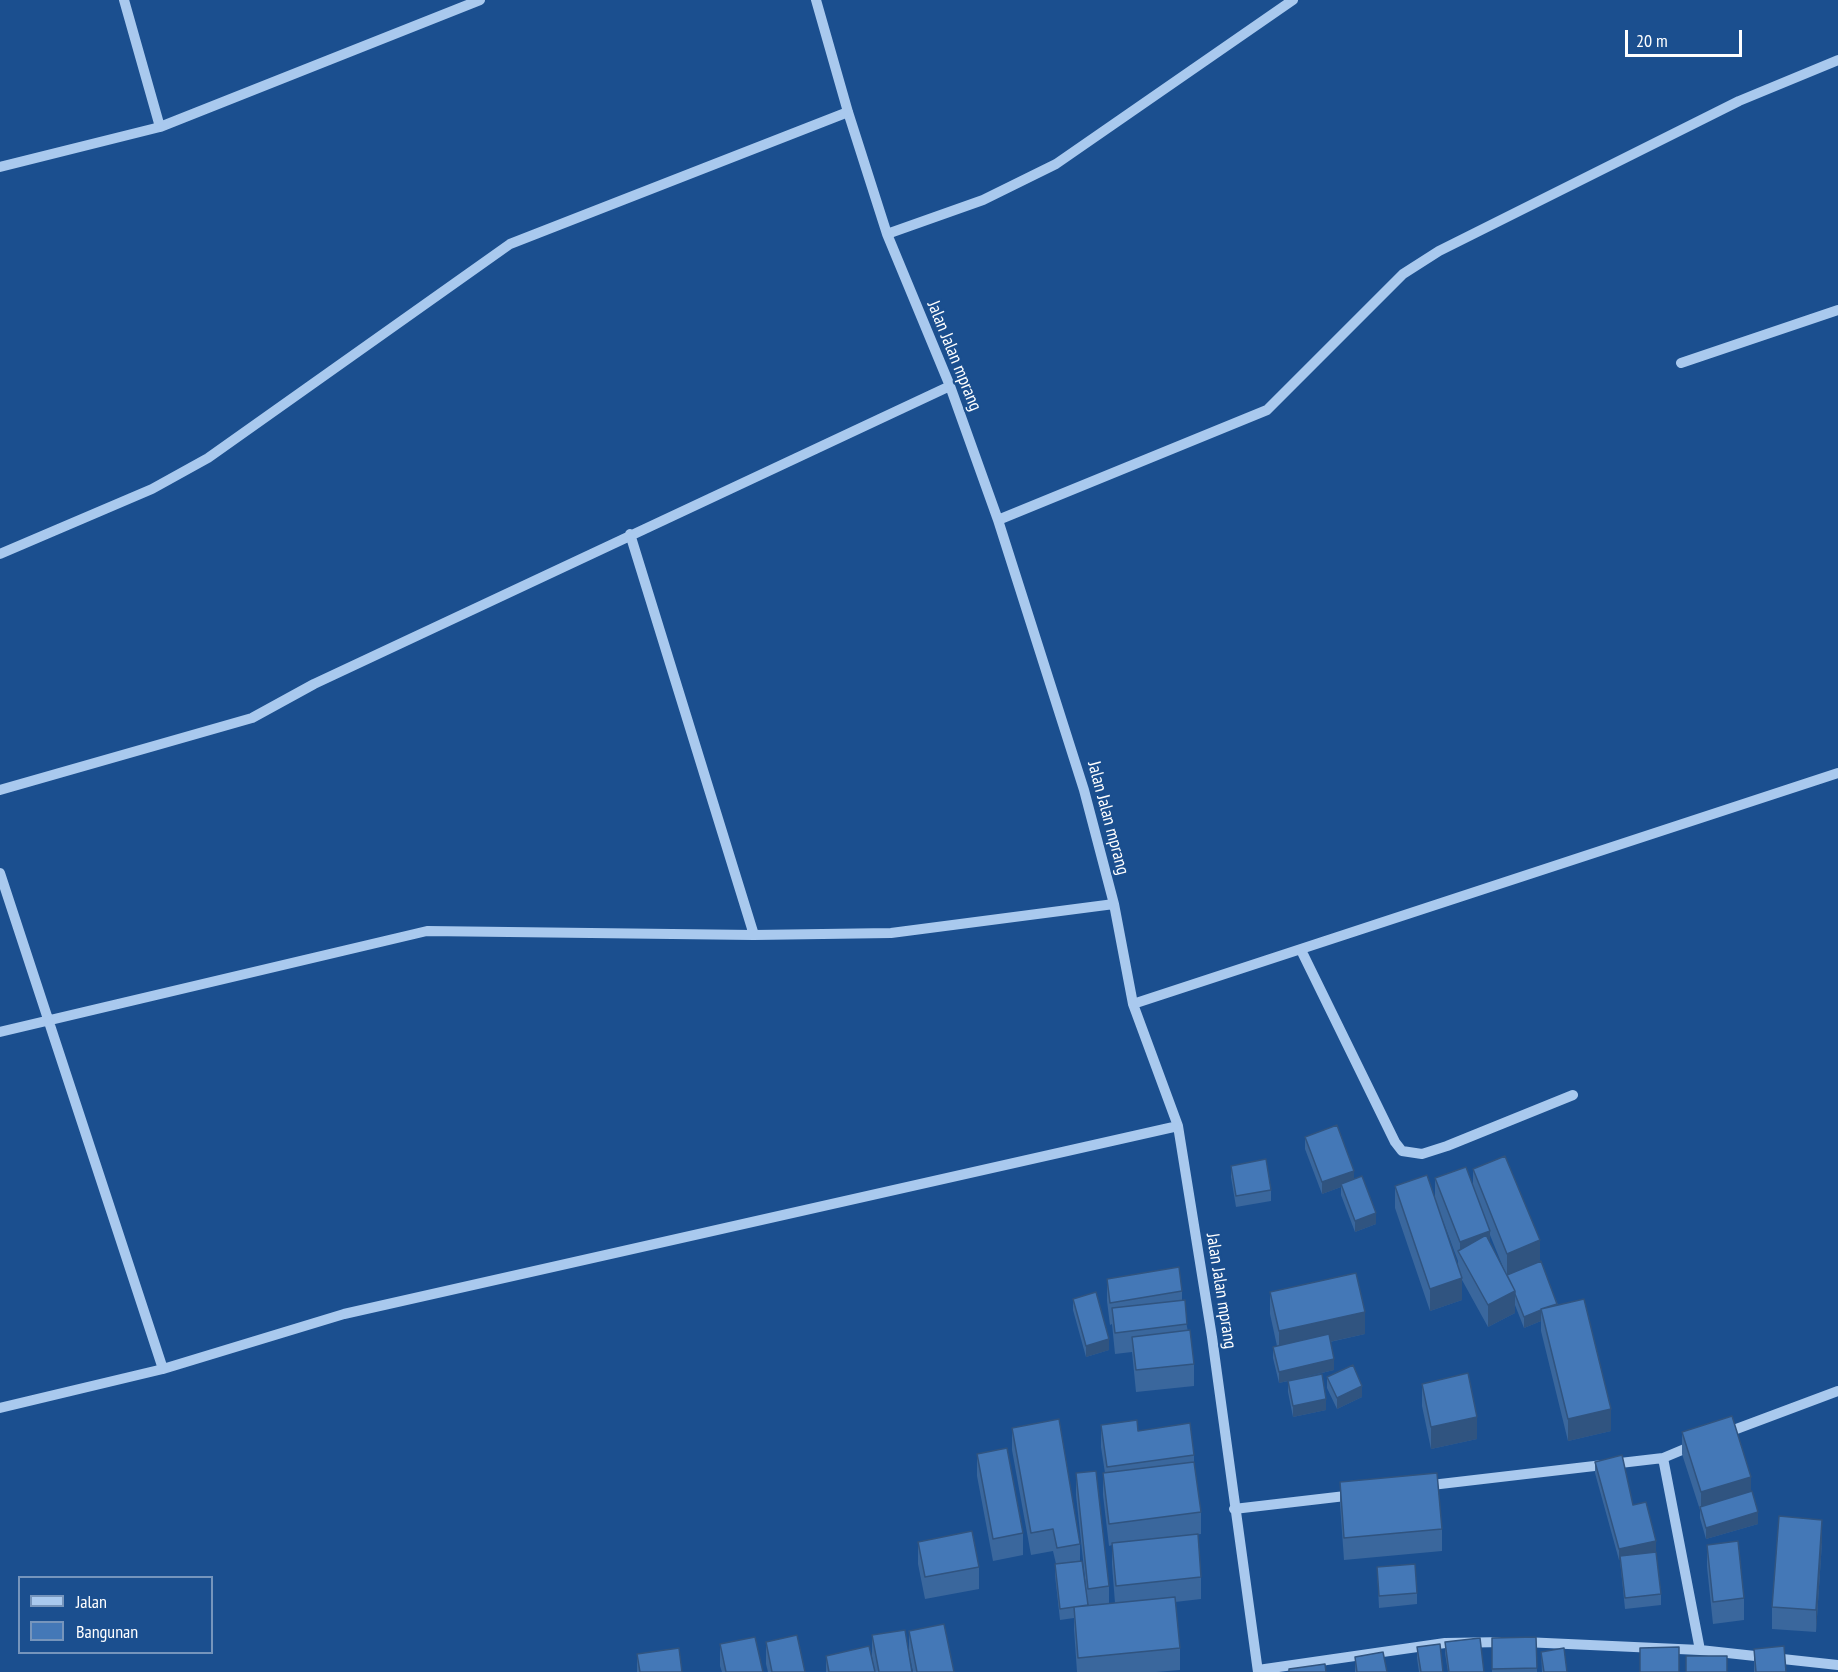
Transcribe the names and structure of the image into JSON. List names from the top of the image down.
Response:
{
  "streets": {
    "street": ["Jalan Jalan mprang"]
  },
  "legend": ["Jalan", "Bangunan"],
  "scale_bar": "20 m"
}
